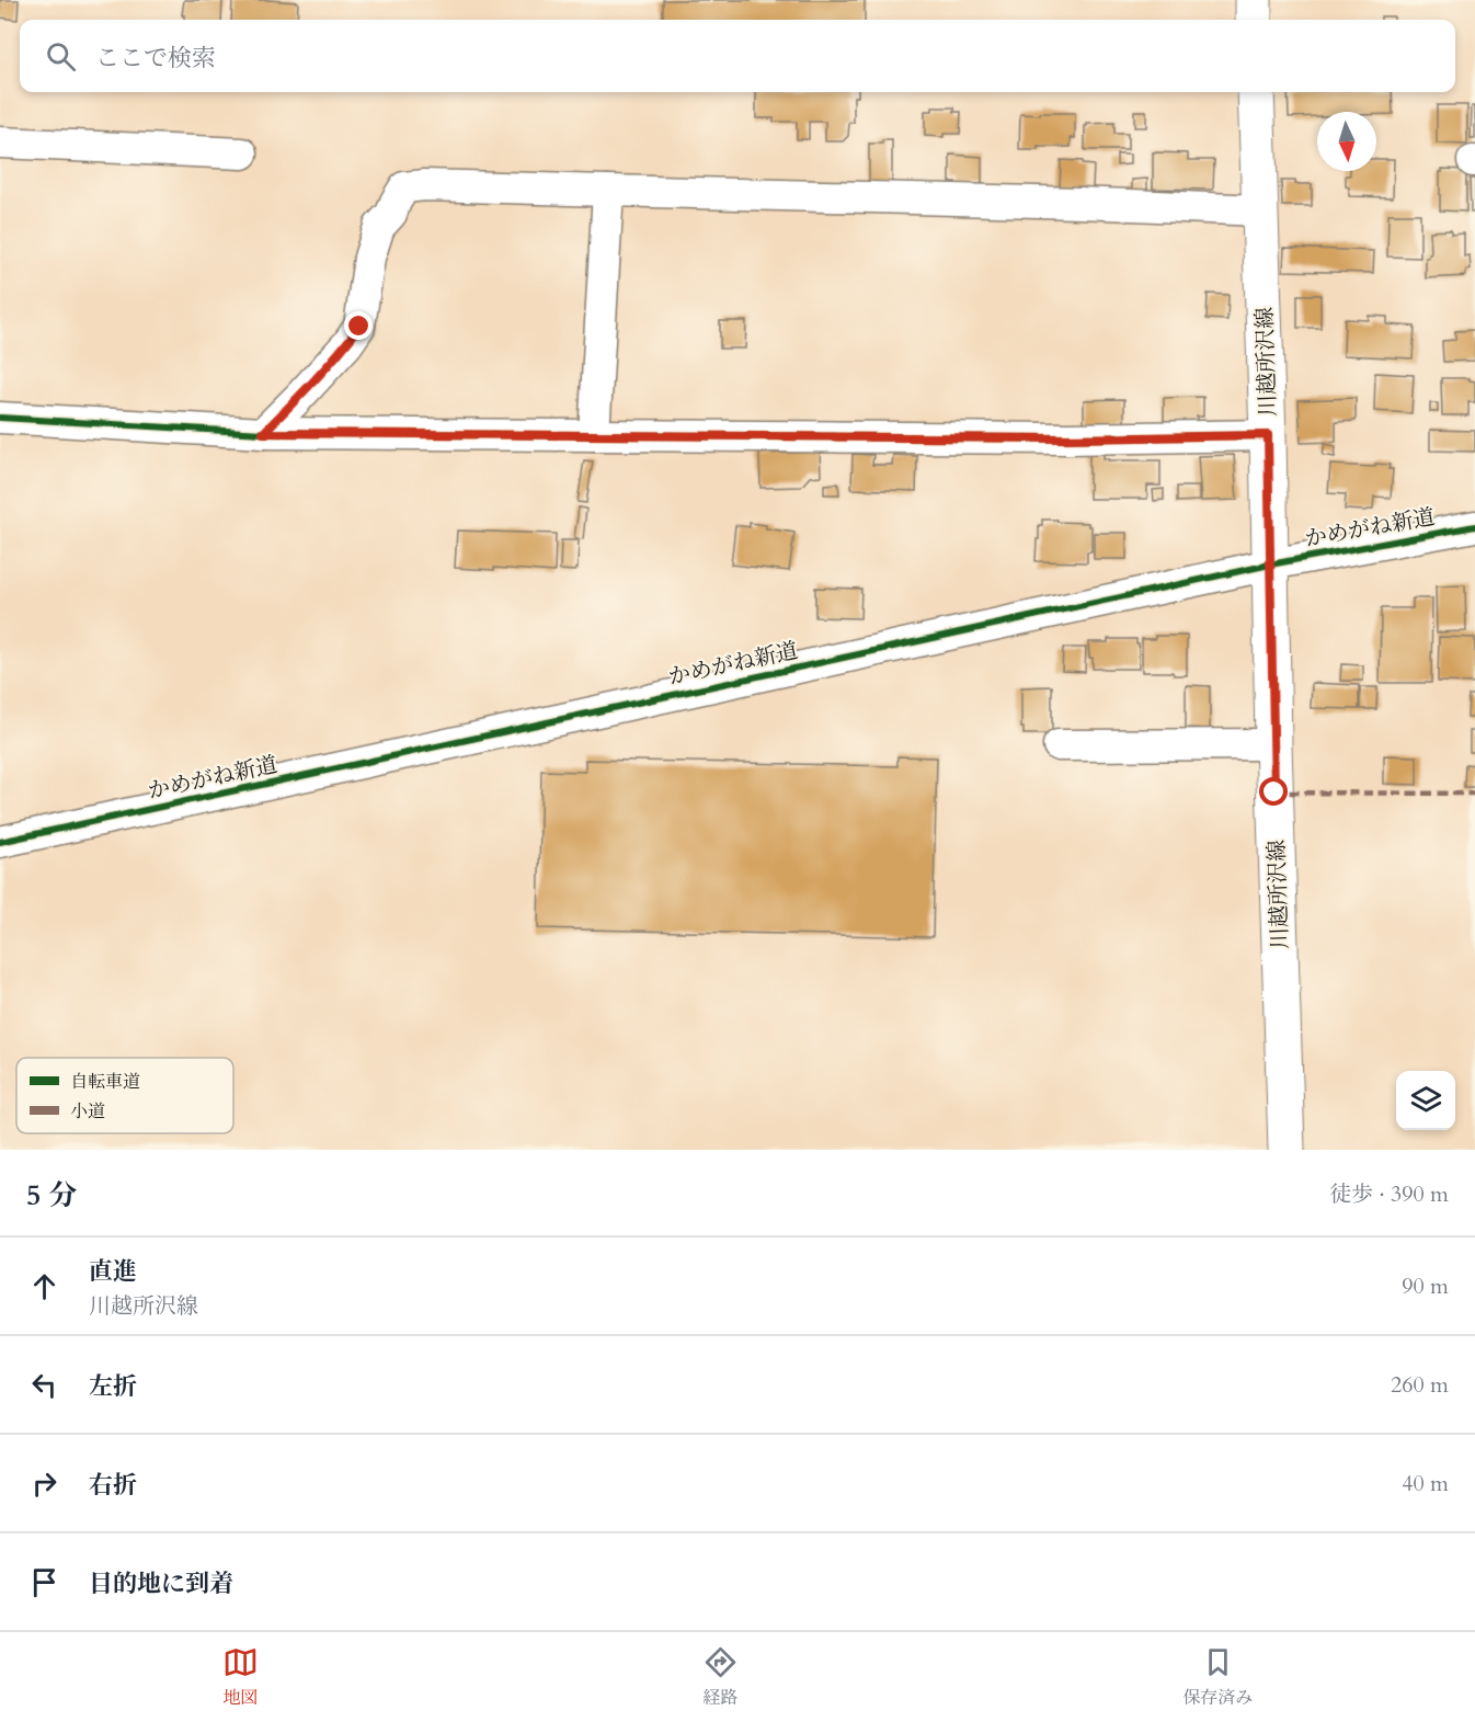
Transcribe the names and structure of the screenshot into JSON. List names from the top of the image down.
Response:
{
  "streets": {
    "main road": ["川越所沢線"],
    "street": ["かめがね新道"]
  },
  "crossings": [
    ["川越所沢線", "かめがね新道"]
  ],
  "legend": ["自転車道", "小道"],
  "north": "bottom",
  "page": {
    "search": "ここで検索",
    "heading": ["5 分", "徒歩 · 390 m"],
    "list": [
      ["直進", "川越所沢線", "90 m"],
      ["左折", "260 m"],
      ["右折", "40 m"],
      "目的地に到着"
    ],
    "nav": ["地図", "経路", "保存済み"]
  }
}
